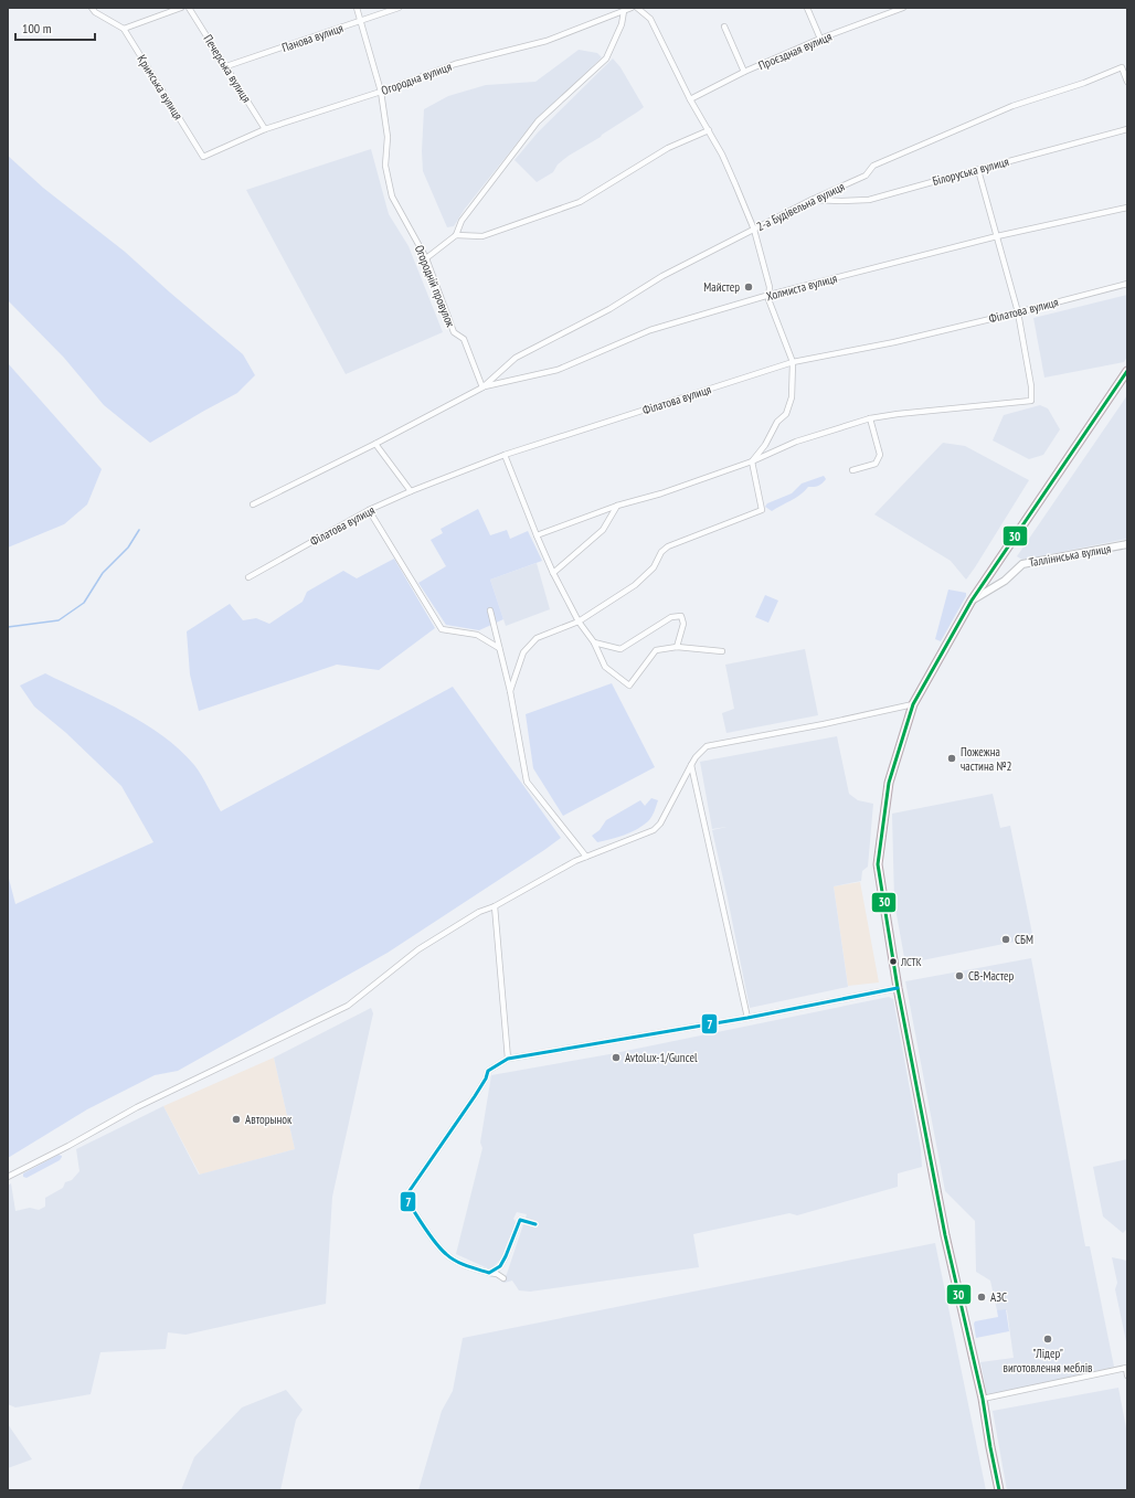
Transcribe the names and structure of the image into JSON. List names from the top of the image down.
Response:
{
  "streets": {
    "street": [
      "Панова вулиця",
      "Проєздная вулиця",
      "Печерська вулиця",
      "Огородна вулиця",
      "Кримська вулиця",
      "Білоруська вулиця",
      "2-а Будівельна вулиця",
      "Огородній провулок",
      "Холмиста вулиця",
      "Філатова вулиця",
      "Талліннська вулиця"
    ]
  },
  "crossings": [
    ["Панова вулиця", "Печерська вулиця"],
    ["Панова вулиця", "Огородній провулок"],
    ["Печерська вулиця", "Огородна вулиця"],
    ["Огородна вулиця", "Кримська вулиця"],
    ["Огородна вулиця", "Огородній провулок"],
    ["Білоруська вулиця", "2-а Будівельна вулиця"],
    ["2-а Будівельна вулиця", "Огородній провулок"],
    ["2-а Будівельна вулиця", "Холмиста вулиця"],
    ["Огородній провулок", "Холмиста вулиця"]
  ],
  "places": [
    "Майстер",
    "Пожежна частина №2",
    "СБМ",
    "ЛСТК",
    "СВ-Мастер",
    "Avtolux-1/Guncel",
    "Авторынок",
    "АЗС",
    "\"Лідер\" виготовлення меблів"
  ],
  "lines": ["transit line 30", "transit line 7"],
  "scale_bar": "100 m"
}
